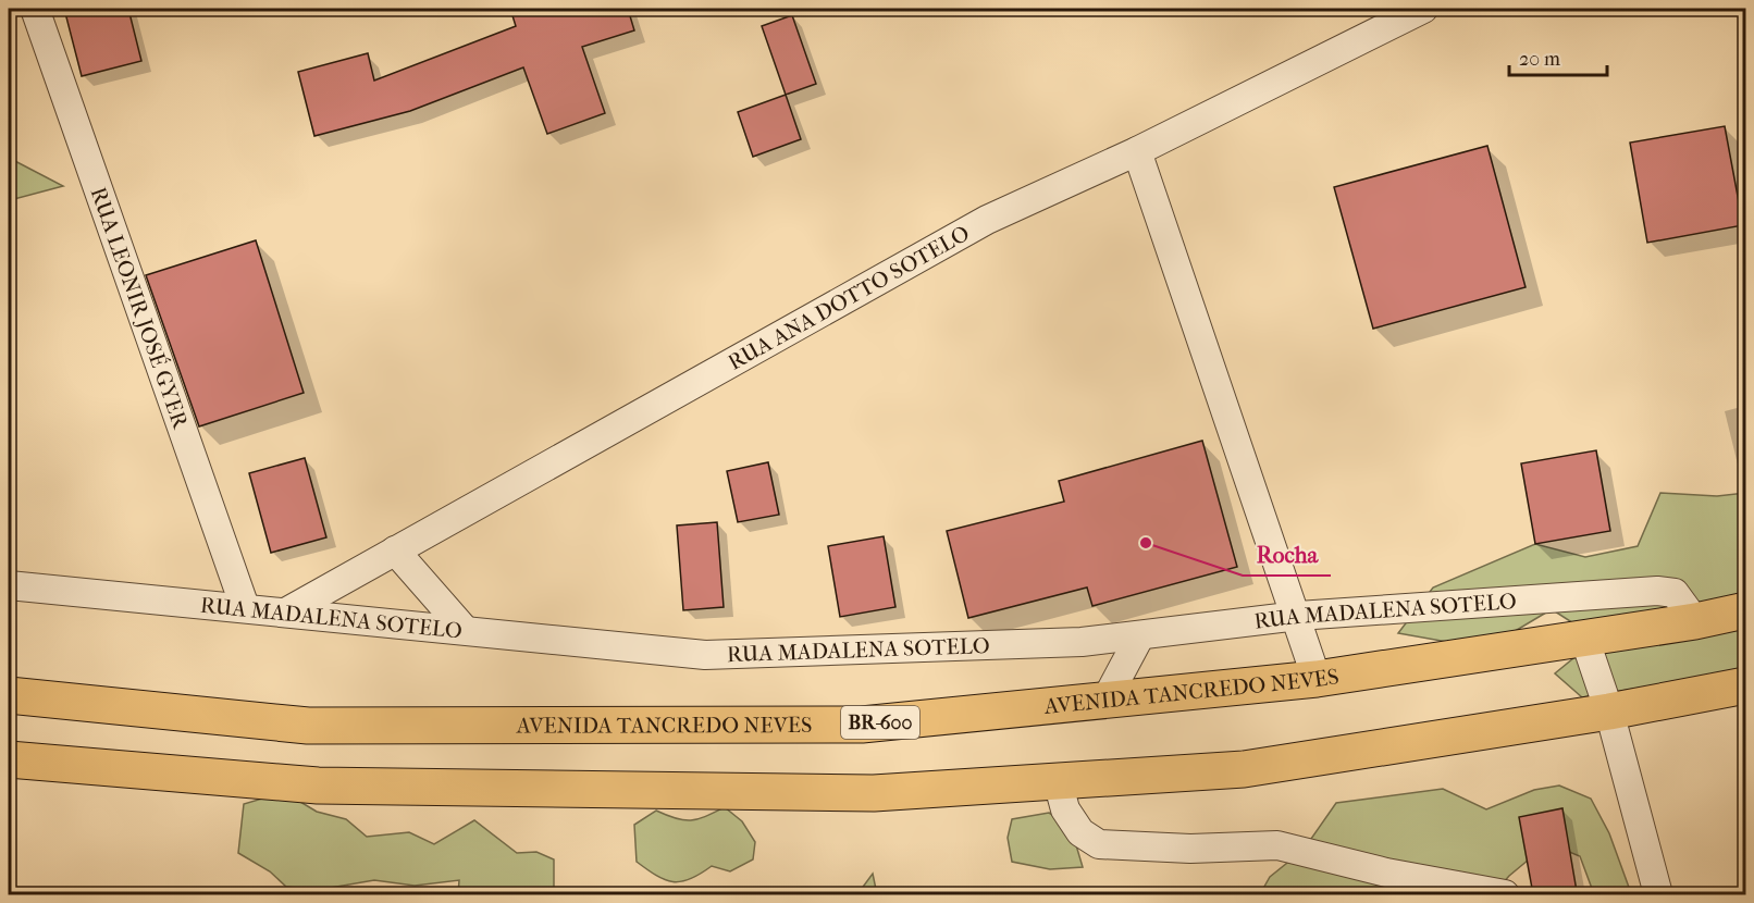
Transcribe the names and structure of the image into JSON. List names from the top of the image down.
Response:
{
  "streets": {
    "main road": ["AVENIDA TANCREDO NEVES", "BR-600"],
    "street": ["RUA ANA DOTTO SOTELO", "RUA LEONIR JOSÉ GYER", "RUA MADALENA SOTELO"]
  },
  "crossings": [
    ["RUA ANA DOTTO SOTELO", "RUA MADALENA SOTELO"],
    ["RUA LEONIR JOSÉ GYER", "RUA MADALENA SOTELO"],
    ["RUA MADALENA SOTELO", "AVENIDA TANCREDO NEVES"]
  ],
  "places": ["Rocha"],
  "scale_bar": "20 m"
}
